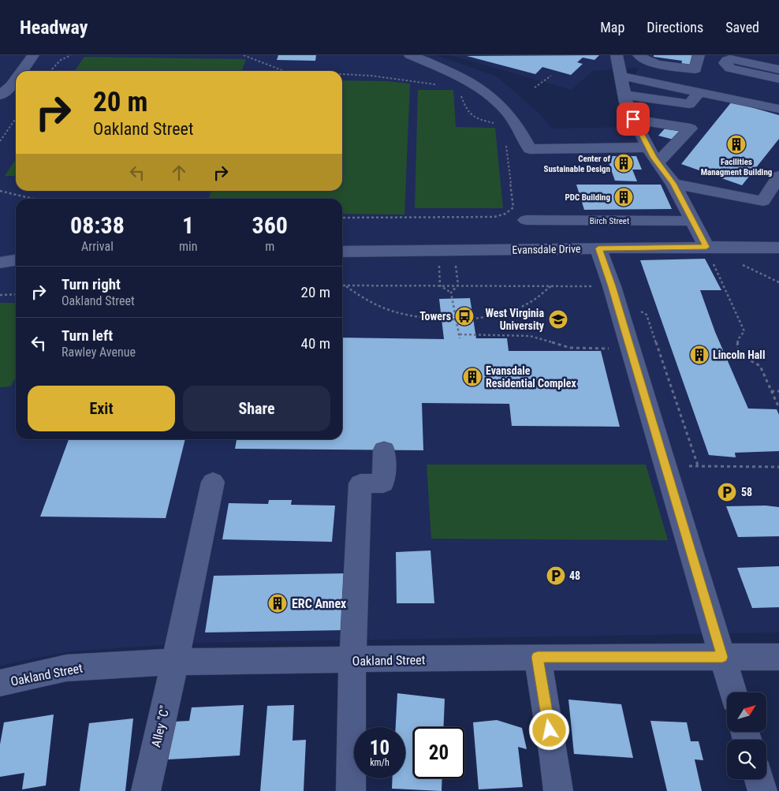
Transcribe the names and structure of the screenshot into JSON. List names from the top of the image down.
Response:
{
  "streets": {
    "street": [
      "Birch Street",
      "Evansdale Drive",
      "Oakland Street",
      "Alley \"C\""
    ]
  },
  "crossings": [
    ["Oakland Street", "Alley \"C\""]
  ],
  "places": {
    "building": [
      "Facilities Managment Building",
      "Center of Sustainable Design",
      "PDC Building",
      "Lincoln Hall",
      "Evansdale Residential Complex",
      "ERC Annex"
    ],
    "bus stop": ["Towers"],
    "school or university": ["West Virginia University"],
    "parking": ["58", "48"]
  },
  "north": "top right",
  "page": {
    "header": "Headway",
    "nav": ["Map", "Directions", "Saved"],
    "turn": ["20 m", "Oakland Street"],
    "eta": [
      "08:38",
      "Arrival",
      "1",
      "min",
      "360",
      "m"
    ],
    "list": [
      {
        "name": "Turn right",
        "note": "Oakland Street",
        "value": "20 m"
      },
      {
        "name": "Turn left",
        "note": "Rawley Avenue",
        "value": "40 m"
      }
    ],
    "buttons": ["Exit", "Share"],
    "speed": "10 km/h",
    "limit": "20"
  }
}
